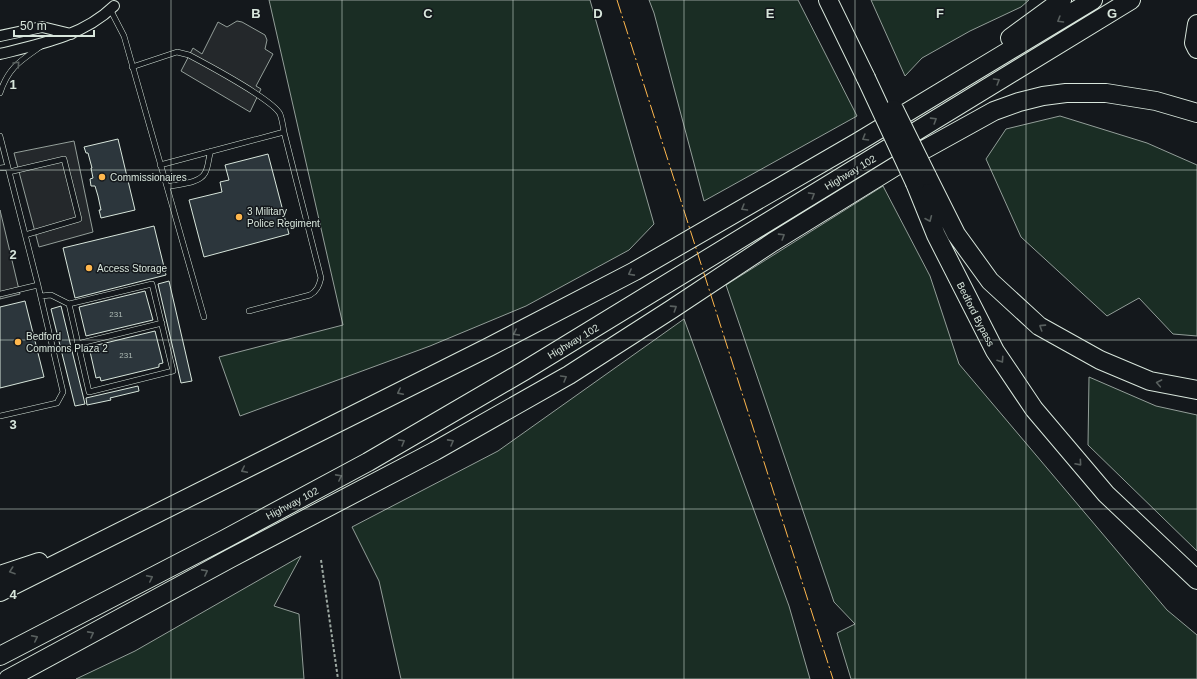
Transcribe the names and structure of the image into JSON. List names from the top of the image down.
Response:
{
  "streets": {
    "highway": ["Highway 102", "Bedford Bypass"]
  },
  "places": [
    "Commissionaires",
    "3 Military Police Regiment",
    "Access Storage",
    "Bedford Commons Plaza 2"
  ],
  "house_numbers": ["231", "231"],
  "scale_bar": "50 m",
  "grid": {
    "columns": [
      "B",
      "C",
      "D",
      "E",
      "F",
      "G"
    ],
    "rows": [
      "1",
      "2",
      "3",
      "4"
    ]
  }
}
